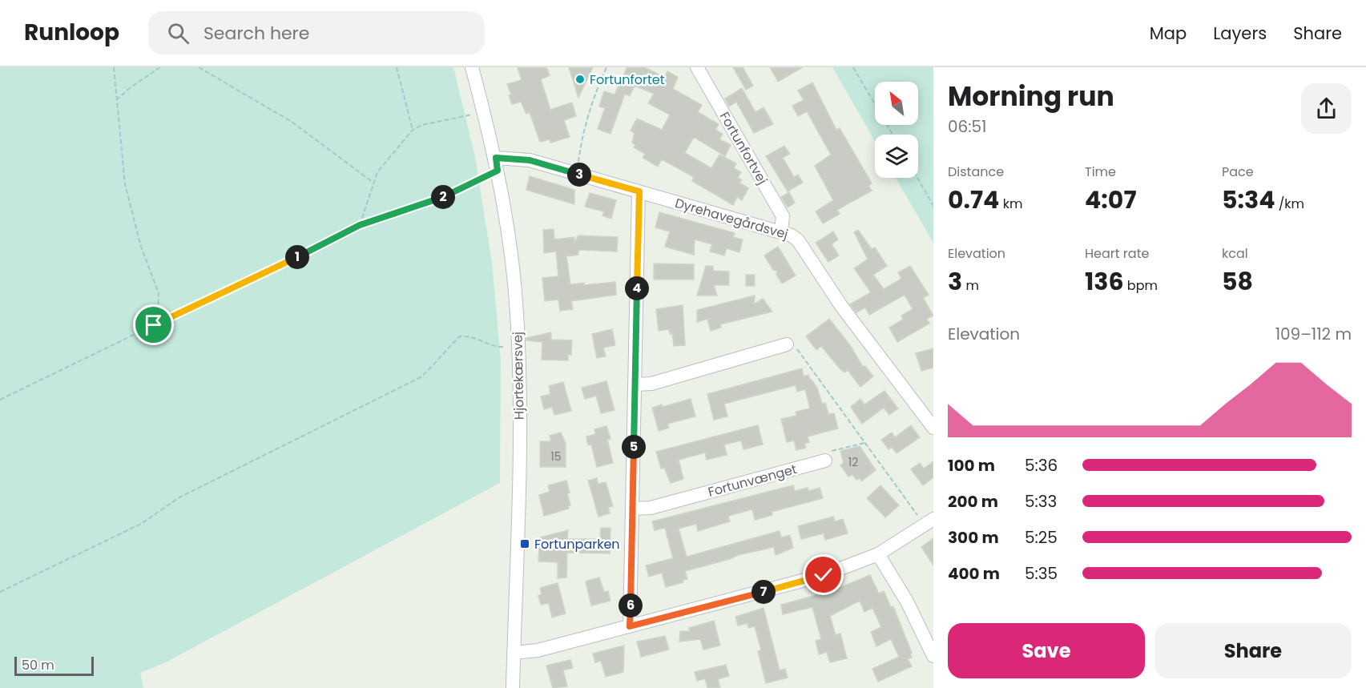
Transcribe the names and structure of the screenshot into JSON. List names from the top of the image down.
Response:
{
  "streets": {
    "street": [
      "Fortunfortvej",
      "Dyrehavegårdsvej",
      "Hjortekærsvej",
      "Fortunvænget"
    ]
  },
  "crossings": [
    ["Fortunfortvej", "Dyrehavegårdsvej"],
    ["Dyrehavegårdsvej", "Hjortekærsvej"]
  ],
  "places": {
    "other": ["Fortunfortet"],
    "transit": ["Fortunparken"]
  },
  "house_numbers": ["15", "12"],
  "scale_bar": "50 m",
  "north": "top left",
  "page": {
    "header": "Runloop",
    "search": "Search here",
    "nav": ["Map", "Layers", "Share"],
    "heading": ["Morning run", "06:51"],
    "stats": [
      ["Distance", "0.74 km"],
      ["Time", "4:07"],
      ["Pace", "5:34 /km"],
      ["Elevation", "3 m"],
      ["Heart rate", "136 bpm"],
      ["kcal", "58"]
    ],
    "pins": [
      "3",
      "2",
      "1",
      "4",
      "5",
      "7",
      "6"
    ],
    "chart": ["Elevation", "109–112 m"],
    "list": [
      {
        "name": "100 m",
        "note": "5:36"
      },
      {
        "name": "200 m",
        "note": "5:33"
      },
      {
        "name": "300 m",
        "note": "5:25"
      },
      {
        "name": "400 m",
        "note": "5:35"
      }
    ],
    "buttons": ["Save", "Share"],
    "scale": "50 m"
  }
}
